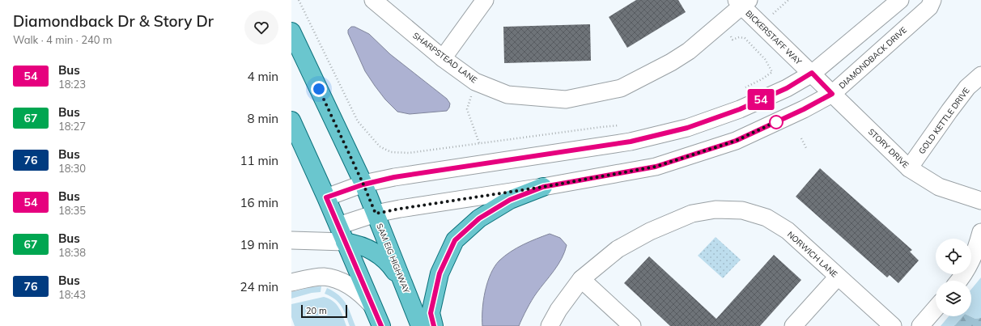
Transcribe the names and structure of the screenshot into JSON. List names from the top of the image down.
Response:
{
  "streets": {
    "main road": ["SAM EIG HIGHWAY"],
    "street": [
      "BICKERSTAFF WAY",
      "SHARPSTEAD LANE",
      "DIAMONDBACK DRIVE",
      "GOLD KETTLE DRIVE",
      "STORY DRIVE",
      "NORWICH LANE"
    ]
  },
  "crossings": [
    ["BICKERSTAFF WAY", "SHARPSTEAD LANE"],
    ["BICKERSTAFF WAY", "STORY DRIVE"],
    ["DIAMONDBACK DRIVE", "STORY DRIVE"],
    ["DIAMONDBACK DRIVE", "SAM EIG HIGHWAY"],
    ["GOLD KETTLE DRIVE", "STORY DRIVE"]
  ],
  "lines": ["bus line 54"],
  "scale_bar": "20 m",
  "page": {
    "heading": ["Diamondback Dr & Story Dr", "Walk · 4 min · 240 m"],
    "on_map": "54",
    "list": [
      {
        "mark": "54",
        "name": "Bus",
        "note": "18:23",
        "value": "4 min"
      },
      {
        "mark": "67",
        "name": "Bus",
        "note": "18:27",
        "value": "8 min"
      },
      {
        "mark": "76",
        "name": "Bus",
        "note": "18:30",
        "value": "11 min"
      },
      {
        "mark": "54",
        "name": "Bus",
        "note": "18:35",
        "value": "16 min"
      },
      {
        "mark": "67",
        "name": "Bus",
        "note": "18:38",
        "value": "19 min"
      },
      {
        "mark": "76",
        "name": "Bus",
        "note": "18:43",
        "value": "24 min"
      }
    ],
    "scale": "20 m"
  }
}
